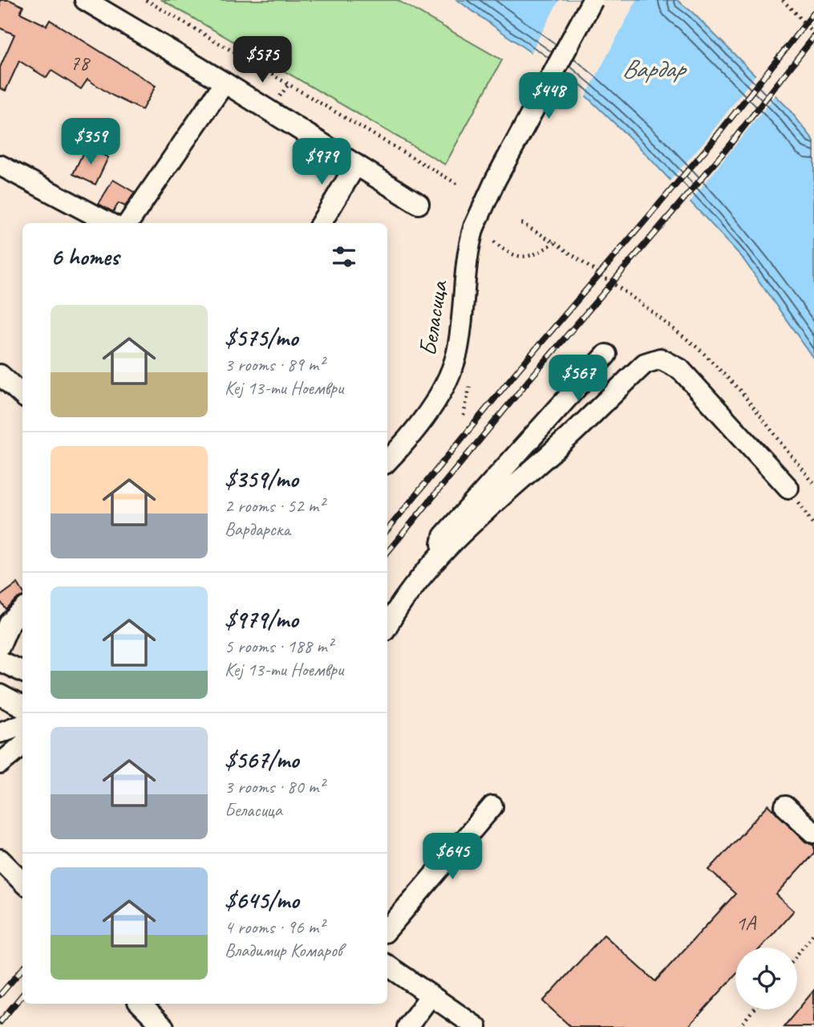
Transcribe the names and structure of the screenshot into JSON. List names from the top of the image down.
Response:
{
  "streets": {
    "street": ["Беласица"]
  },
  "water": ["Вардар"],
  "house_numbers": ["78", "1А"],
  "page": {
    "price": [
      "$575",
      "$448",
      "$359",
      "$979",
      "$567",
      "$645"
    ],
    "heading": "6 homes",
    "list": [
      {
        "name": "$575/mo",
        "note": "3 rooms · 89 m² · Кеј 13-ти Ноември"
      },
      {
        "name": "$359/mo",
        "note": "2 rooms · 52 m² · Вардарска"
      },
      {
        "name": "$979/mo",
        "note": "5 rooms · 188 m² · Кеј 13-ти Ноември"
      },
      {
        "name": "$567/mo",
        "note": "3 rooms · 80 m² · Беласица"
      },
      {
        "name": "$645/mo",
        "note": "4 rooms · 96 m² · Владимир Комаров"
      }
    ]
  }
}
